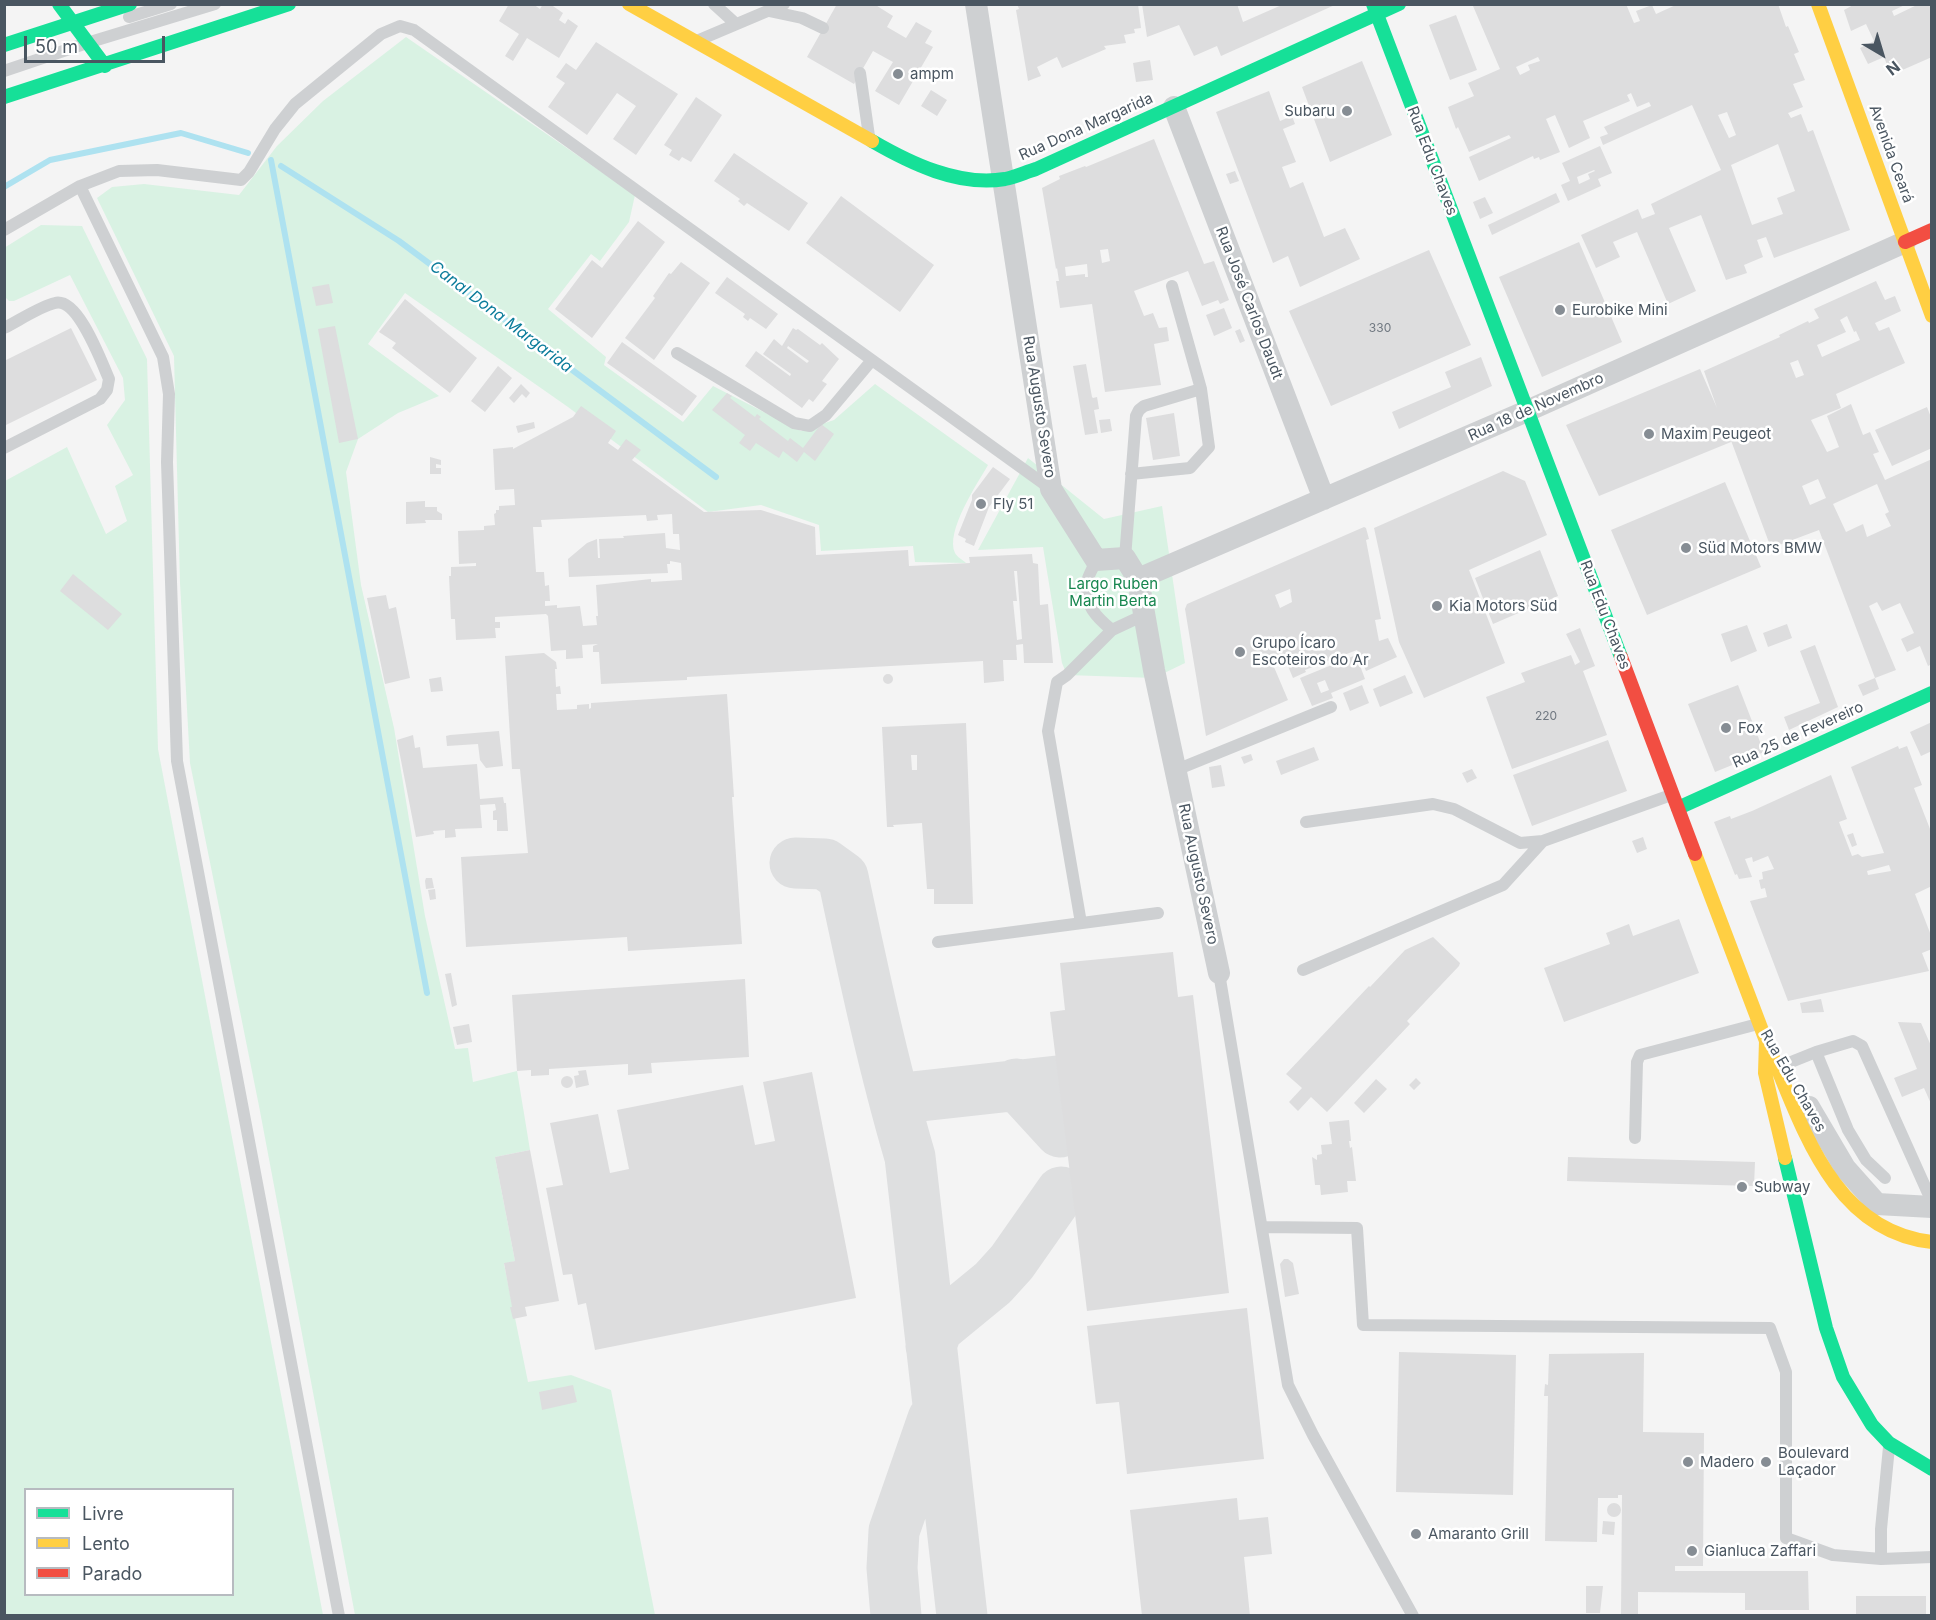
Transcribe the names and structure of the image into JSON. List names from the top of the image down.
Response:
{
  "streets": {
    "main road": [
      "Rua Dona Margarida",
      "Avenida Ceará",
      "Rua Edu Chaves",
      "Rua 18 de Novembro",
      "Rua 25 de Fevereiro"
    ],
    "street": ["Rua José Carlos Daudt", "Rua Augusto Severo"]
  },
  "crossings": [
    ["Rua Dona Margarida", "Rua Edu Chaves"],
    ["Rua Dona Margarida", "Rua José Carlos Daudt"],
    ["Rua Dona Margarida", "Rua Augusto Severo"],
    ["Avenida Ceará", "Rua 18 de Novembro"],
    ["Rua Edu Chaves", "Rua 18 de Novembro"],
    ["Rua Edu Chaves", "Rua 25 de Fevereiro"],
    ["Rua José Carlos Daudt", "Rua 18 de Novembro"],
    ["Rua Augusto Severo", "Rua 18 de Novembro"]
  ],
  "water": ["Canal Dona Margarida"],
  "parks": ["Largo Ruben Martin Berta"],
  "places": [
    "ampm",
    "Subaru",
    "Eurobike Mini",
    "Maxim Peugeot",
    "Fly 51",
    "Süd Motors BMW",
    "Kia Motors Süd",
    "Grupo Ícaro Escoteiros do Ar",
    "Fox",
    "Subway",
    "Madero",
    "Boulevard Laçador",
    "Amaranto Grill",
    "Gianluca Zaffari"
  ],
  "house_numbers": ["330", "220"],
  "legend": ["Livre", "Lento", "Parado"],
  "scale_bar": "50 m",
  "north": "bottom right"
}
